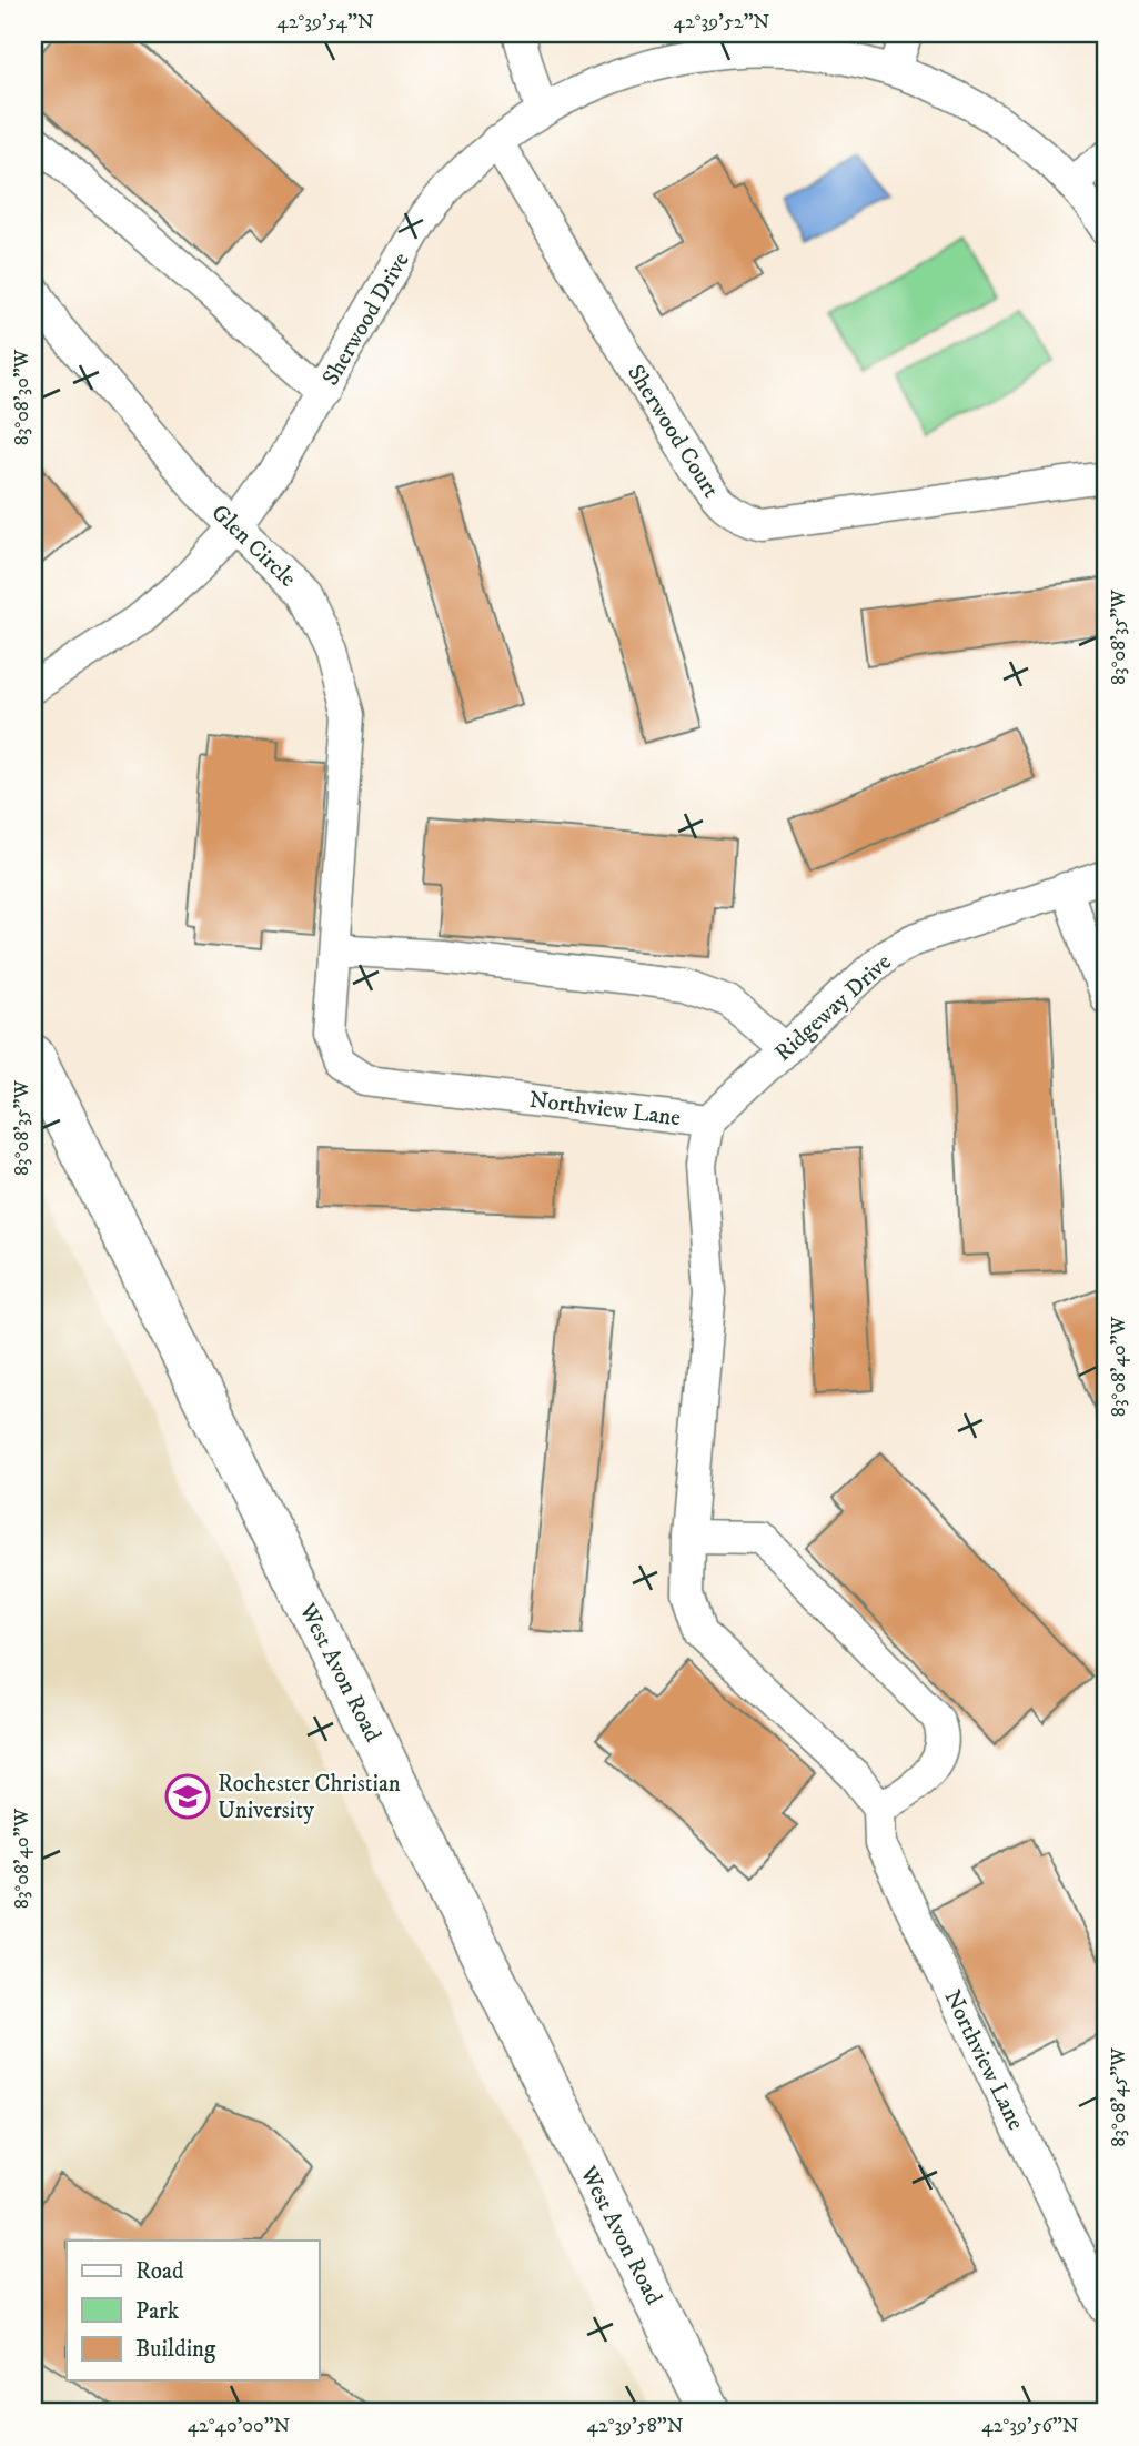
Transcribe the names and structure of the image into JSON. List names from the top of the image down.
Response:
{
  "streets": {
    "main road": ["West Avon Road"],
    "street": [
      "Sherwood Drive",
      "Sherwood Court",
      "Glen Circle",
      "Ridgeway Drive",
      "Northview Lane"
    ]
  },
  "crossings": [
    ["Sherwood Drive", "Sherwood Court"],
    ["Sherwood Drive", "Glen Circle"],
    ["Glen Circle", "Northview Lane"],
    ["Ridgeway Drive", "Northview Lane"]
  ],
  "places": {
    "school or university": ["Rochester Christian University"]
  },
  "legend": ["Road", "Park", "Building"],
  "coordinates": [
    "42°39'54\"N",
    "42°39'52\"N",
    "83°08'30\"W",
    "83°08'35\"W",
    "83°08'40\"W",
    "83°08'45\"W",
    "42°40'00\"N",
    "42°39'58\"N",
    "42°39'56\"N"
  ]
}
